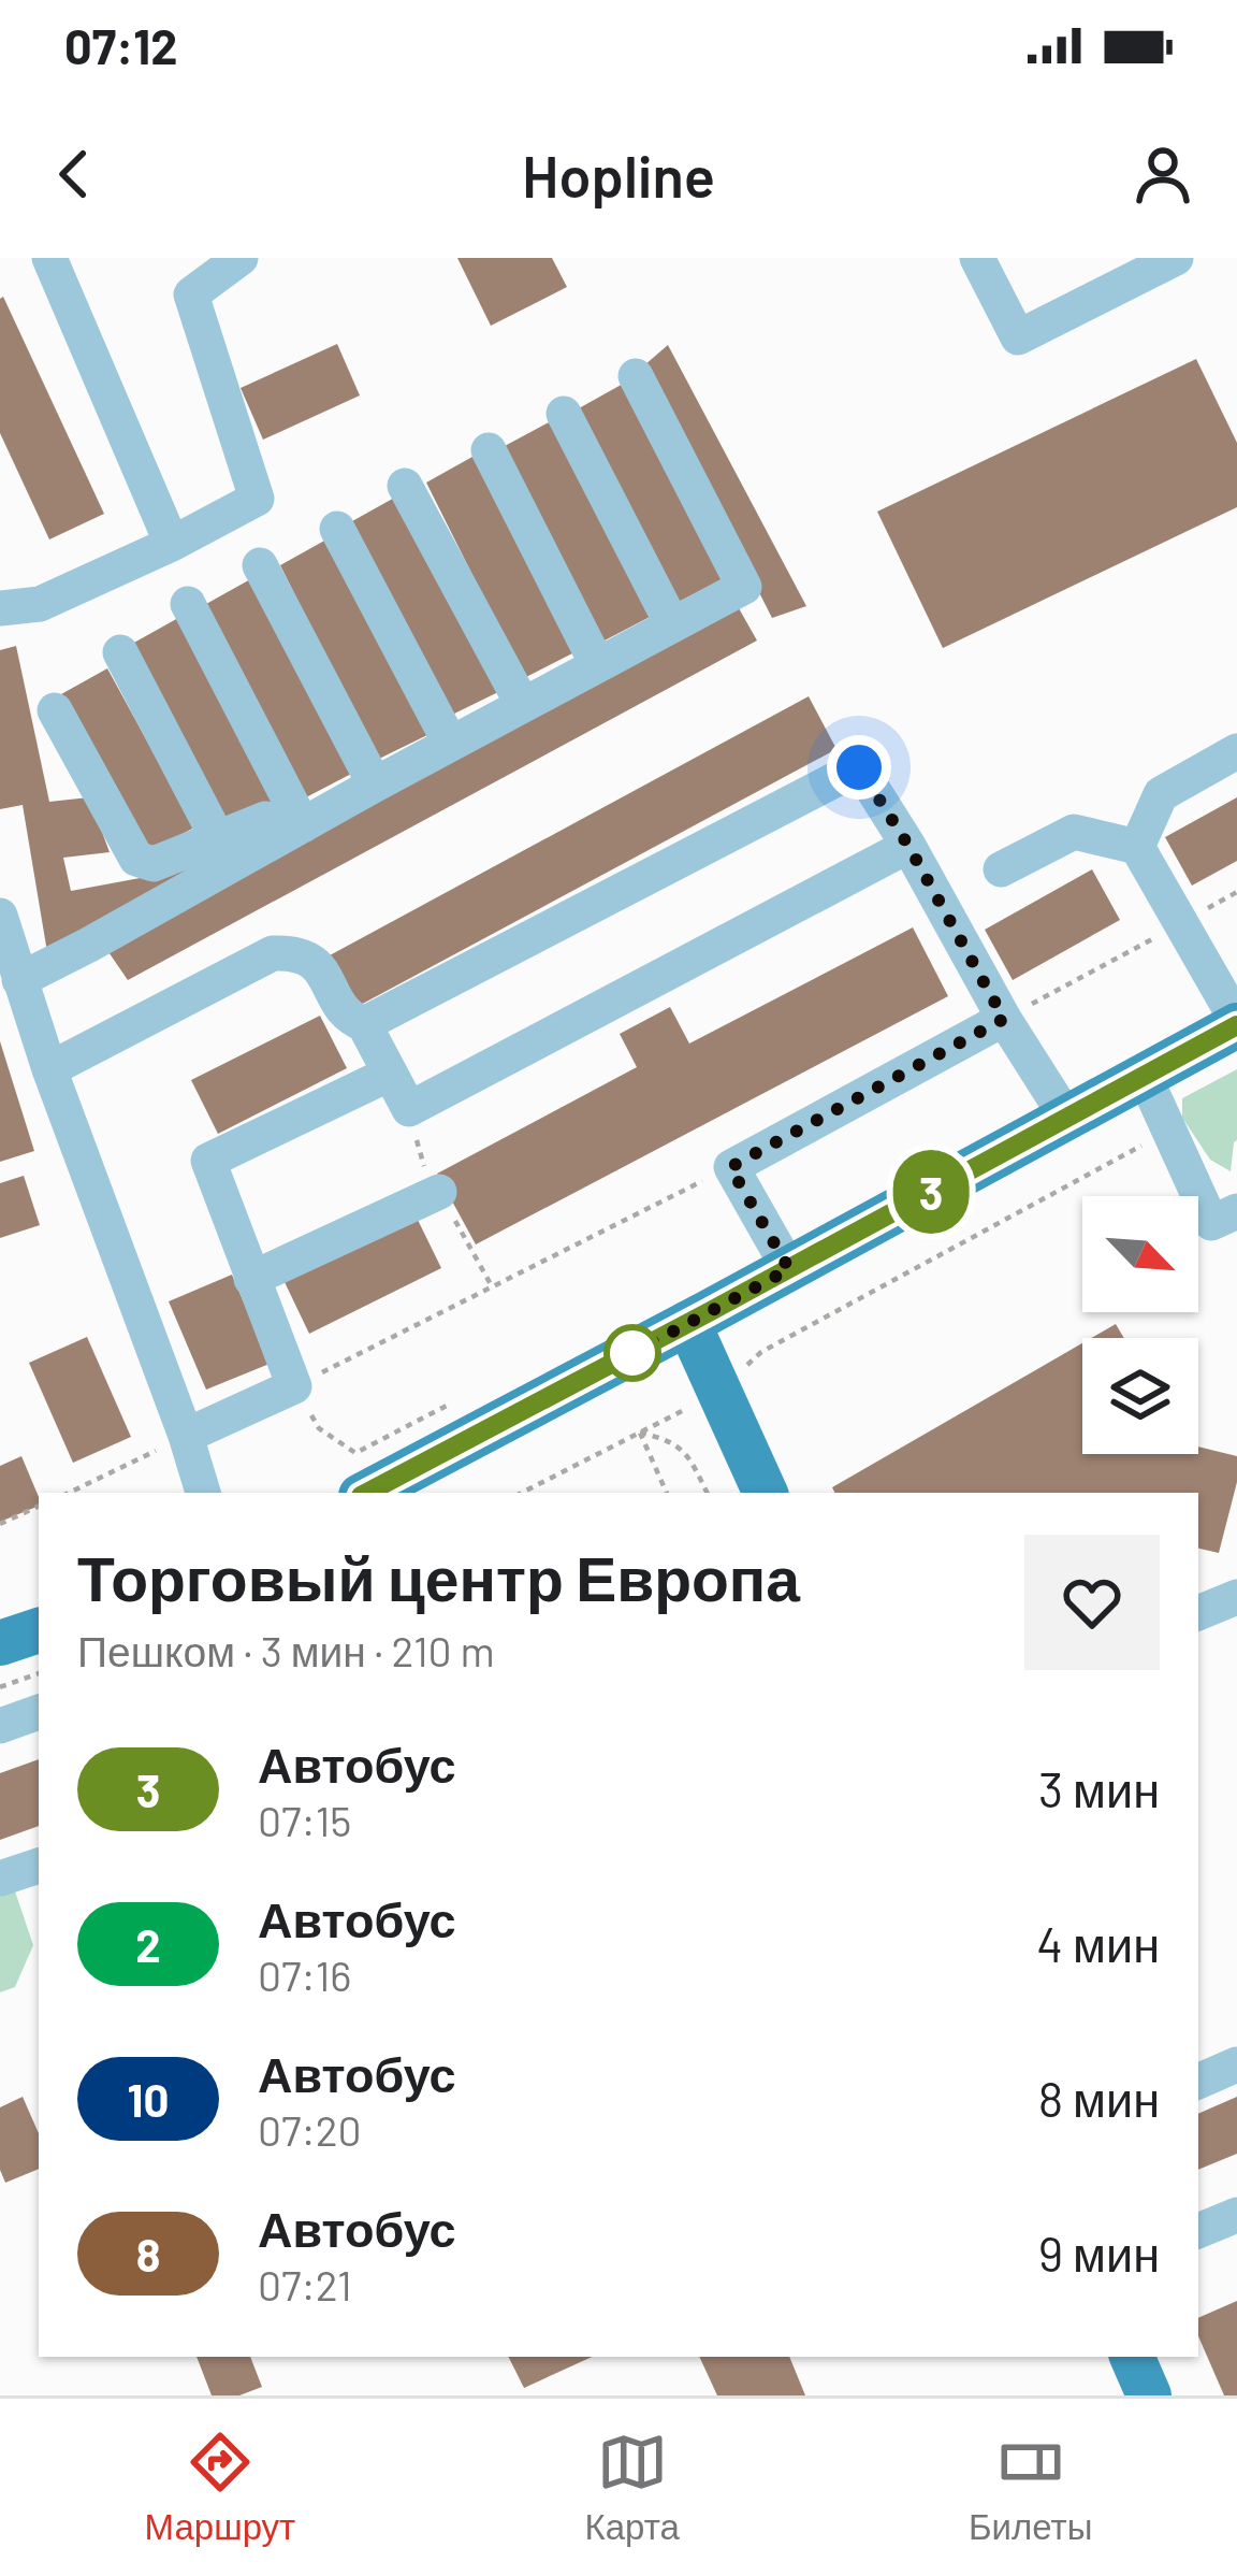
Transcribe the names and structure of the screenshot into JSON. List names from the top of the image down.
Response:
{
  "lines": ["bus line 3"],
  "north": "bottom right",
  "page": {
    "status": "07:12",
    "header": "Hopline",
    "on_map": "3",
    "heading": ["Торговый центр Европа", "Пешком · 3 мин · 210 m"],
    "list": [
      {
        "mark": "3",
        "name": "Автобус",
        "note": "07:15",
        "value": "3 мин"
      },
      {
        "mark": "2",
        "name": "Автобус",
        "note": "07:16",
        "value": "4 мин"
      },
      {
        "mark": "10",
        "name": "Автобус",
        "note": "07:20",
        "value": "8 мин"
      },
      {
        "mark": "8",
        "name": "Автобус",
        "note": "07:21",
        "value": "9 мин"
      }
    ],
    "tabs": ["Маршрут", "Карта", "Билеты"]
  }
}
